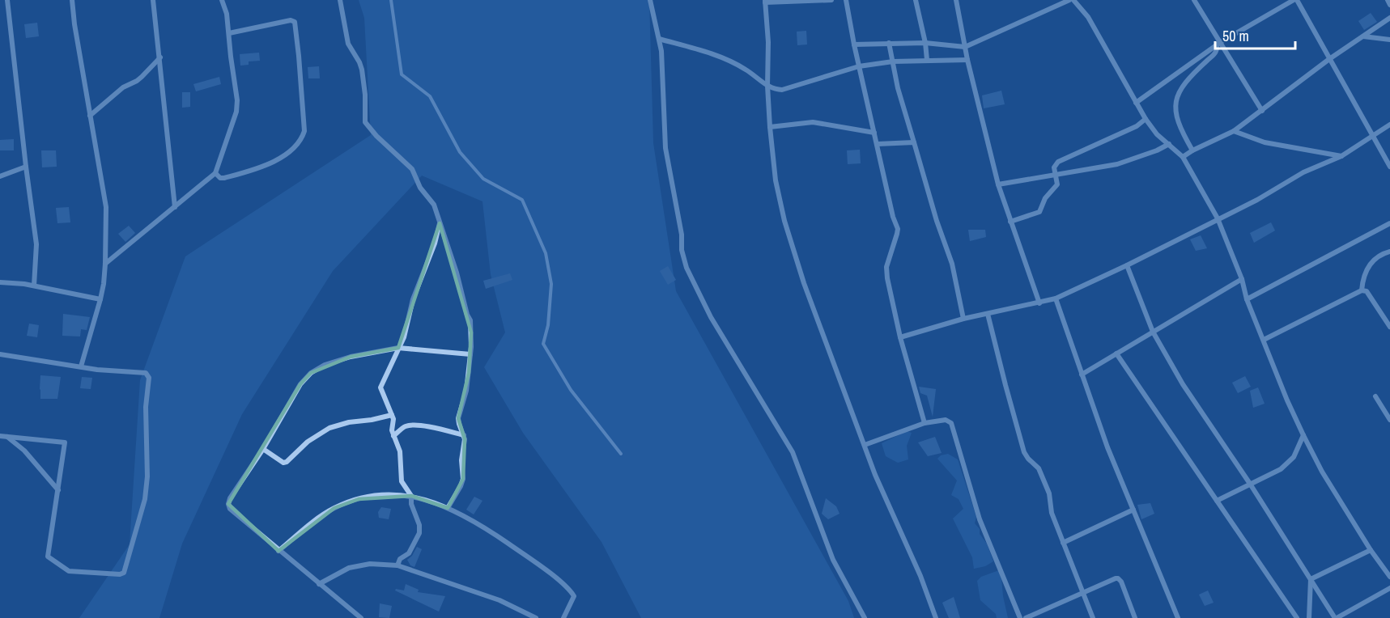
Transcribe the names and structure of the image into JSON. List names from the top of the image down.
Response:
{
  "scale_bar": "50 m"
}
